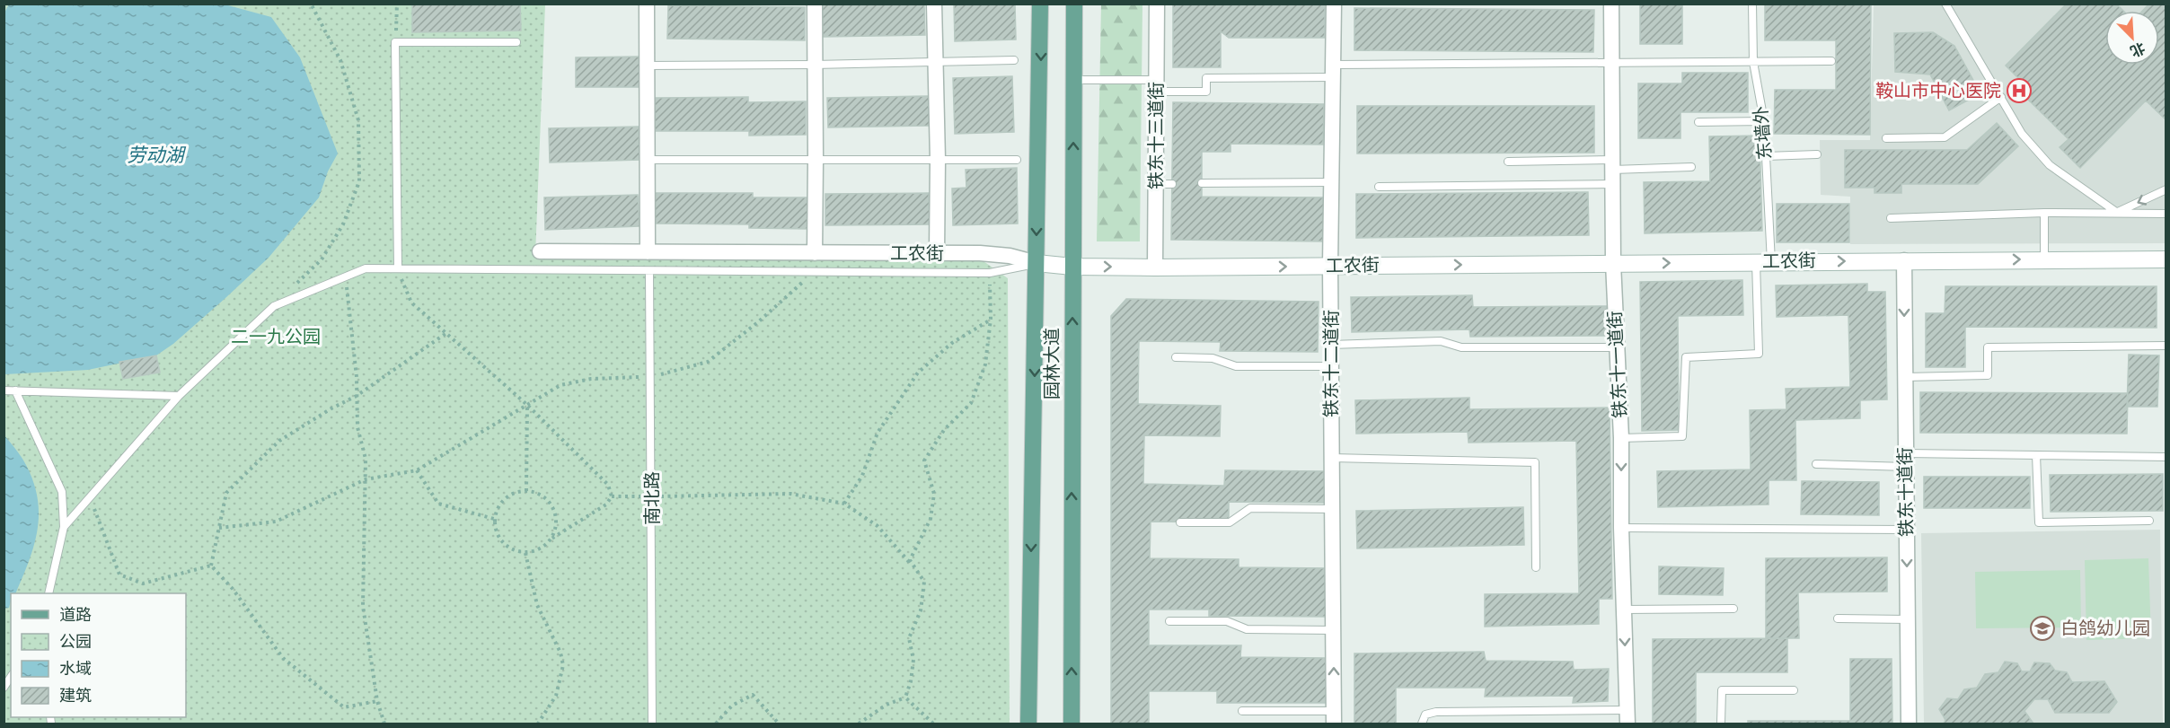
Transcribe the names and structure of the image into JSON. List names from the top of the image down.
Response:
{
  "streets": {
    "main road": ["园林大道"],
    "street": [
      "铁东十三道街",
      "工农街",
      "铁东十二道街",
      "铁东十一道街",
      "铁东十道街"
    ],
    "lane": ["东墙外", "南北路"]
  },
  "crossings": [
    ["东墙外", "工农街"],
    ["东墙外", "铁东十一道街"],
    ["铁东十三道街", "工农街"],
    ["工农街", "园林大道"],
    ["工农街", "铁东十二道街"],
    ["工农街", "铁东十一道街"],
    ["工农街", "铁东十道街"]
  ],
  "one_way": ["工农街", "铁东十道街"],
  "water": ["劳动湖"],
  "parks": ["二一九公园"],
  "places": {
    "hospital": ["鞍山市中心医院"],
    "school or university": ["白鸽幼儿园"]
  },
  "legend": [
    "道路",
    "公园",
    "水域",
    "建筑"
  ],
  "north": "bottom right"
}
